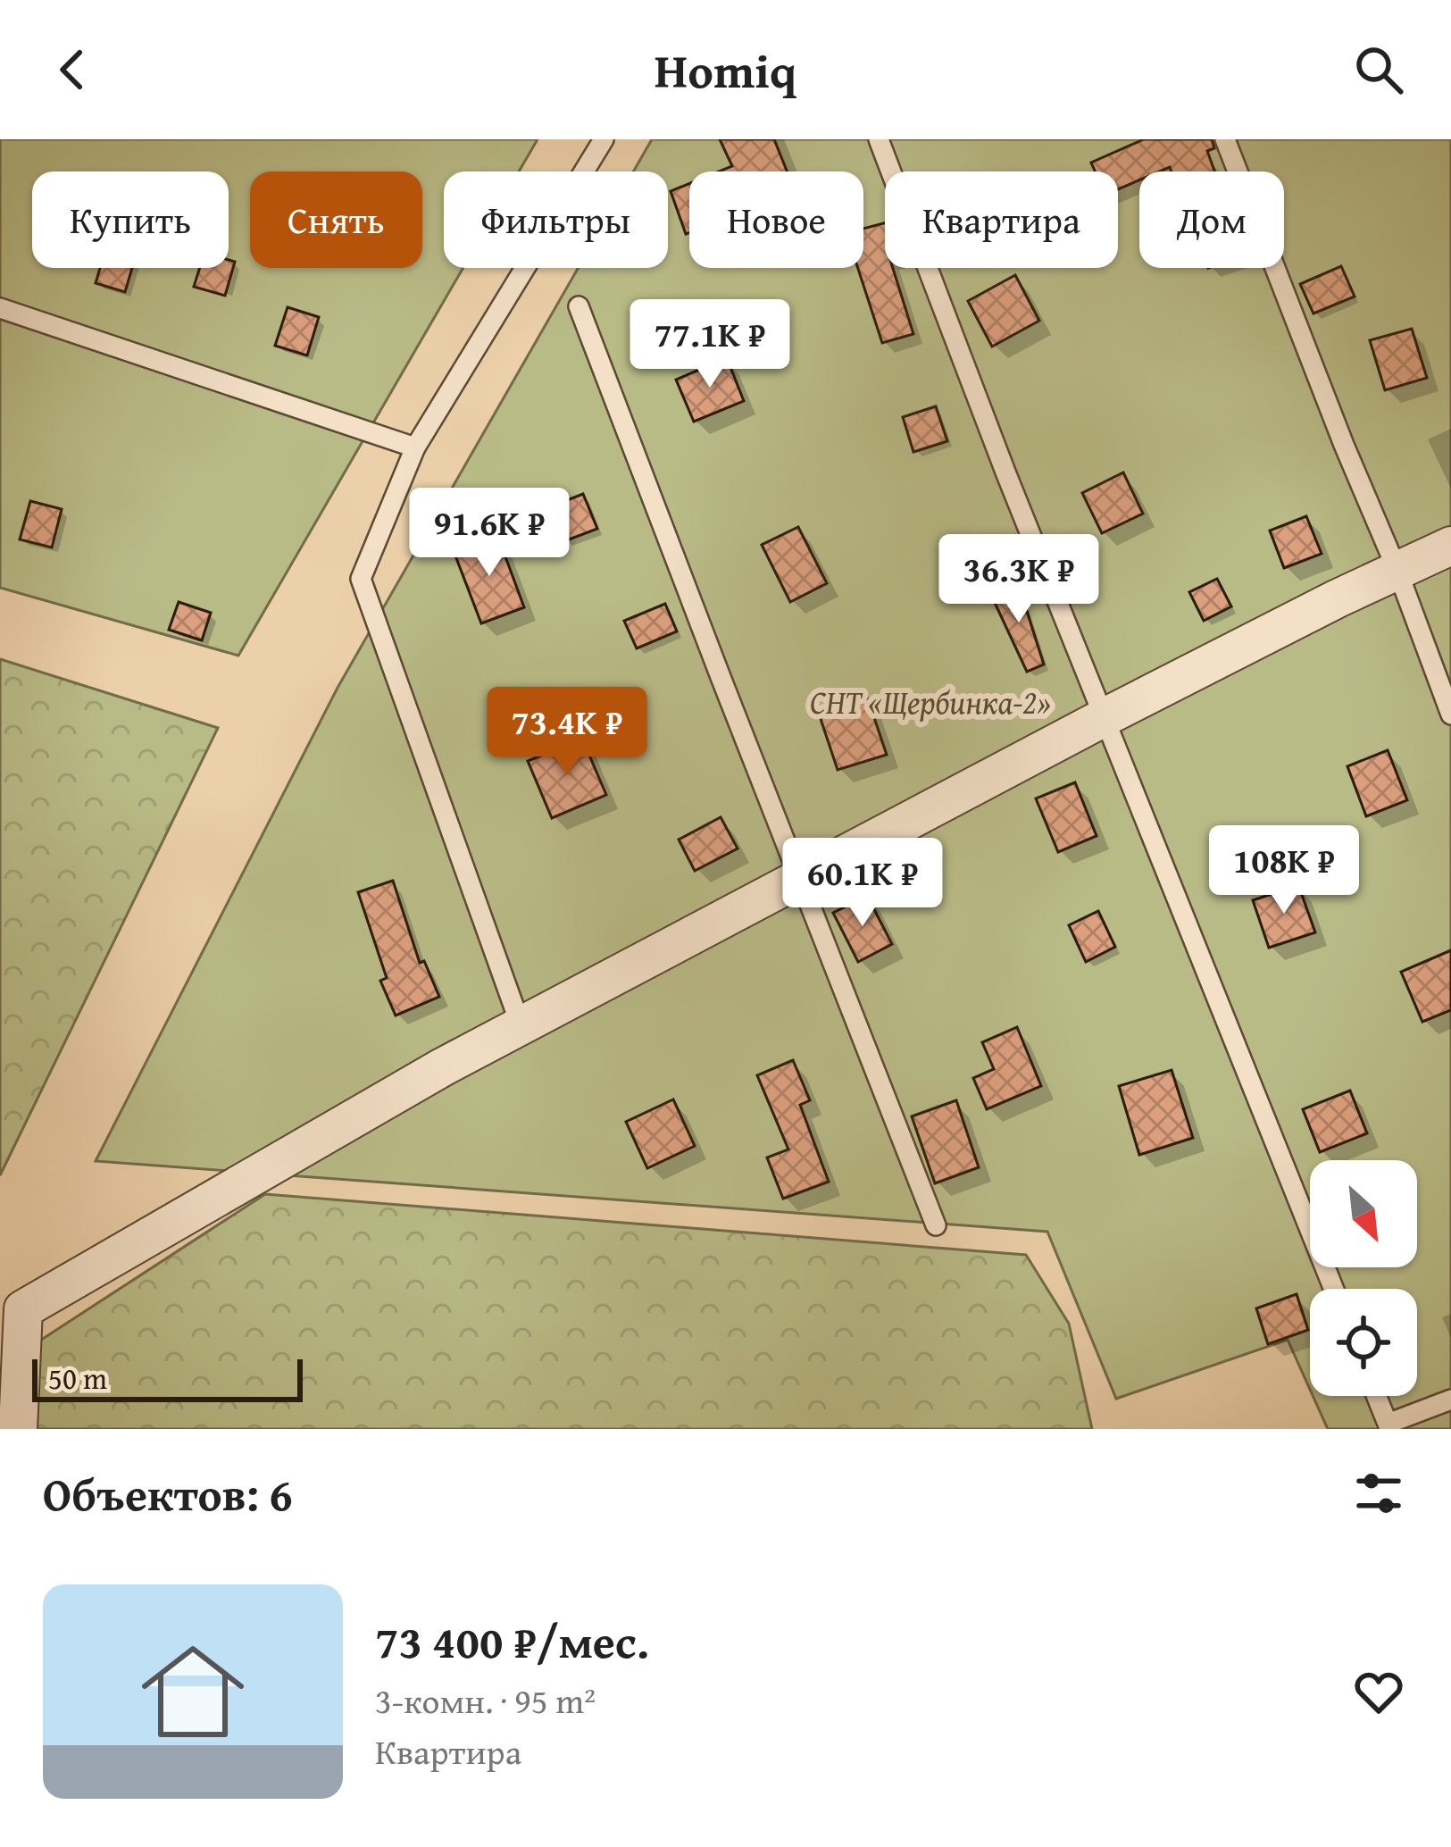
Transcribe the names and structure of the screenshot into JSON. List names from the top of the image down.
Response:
{
  "parks": ["СНТ «Щербинка-2»"],
  "scale_bar": "50 m",
  "north": "bottom right",
  "page": {
    "header": "Homiq",
    "chip": [
      "Купить",
      "Снять",
      "Фильтры",
      "Новое",
      "Квартира",
      "Дом"
    ],
    "price": [
      "77.1K ₽",
      "91.6K ₽",
      "36.3K ₽",
      "73.4K ₽",
      "108K ₽",
      "60.1K ₽"
    ],
    "scale": "50 m",
    "heading": "Объектов: 6",
    "list": [
      {
        "name": "73 400 ₽/мес.",
        "note": "3-комн. · 95 m² · Квартира"
      }
    ]
  }
}
